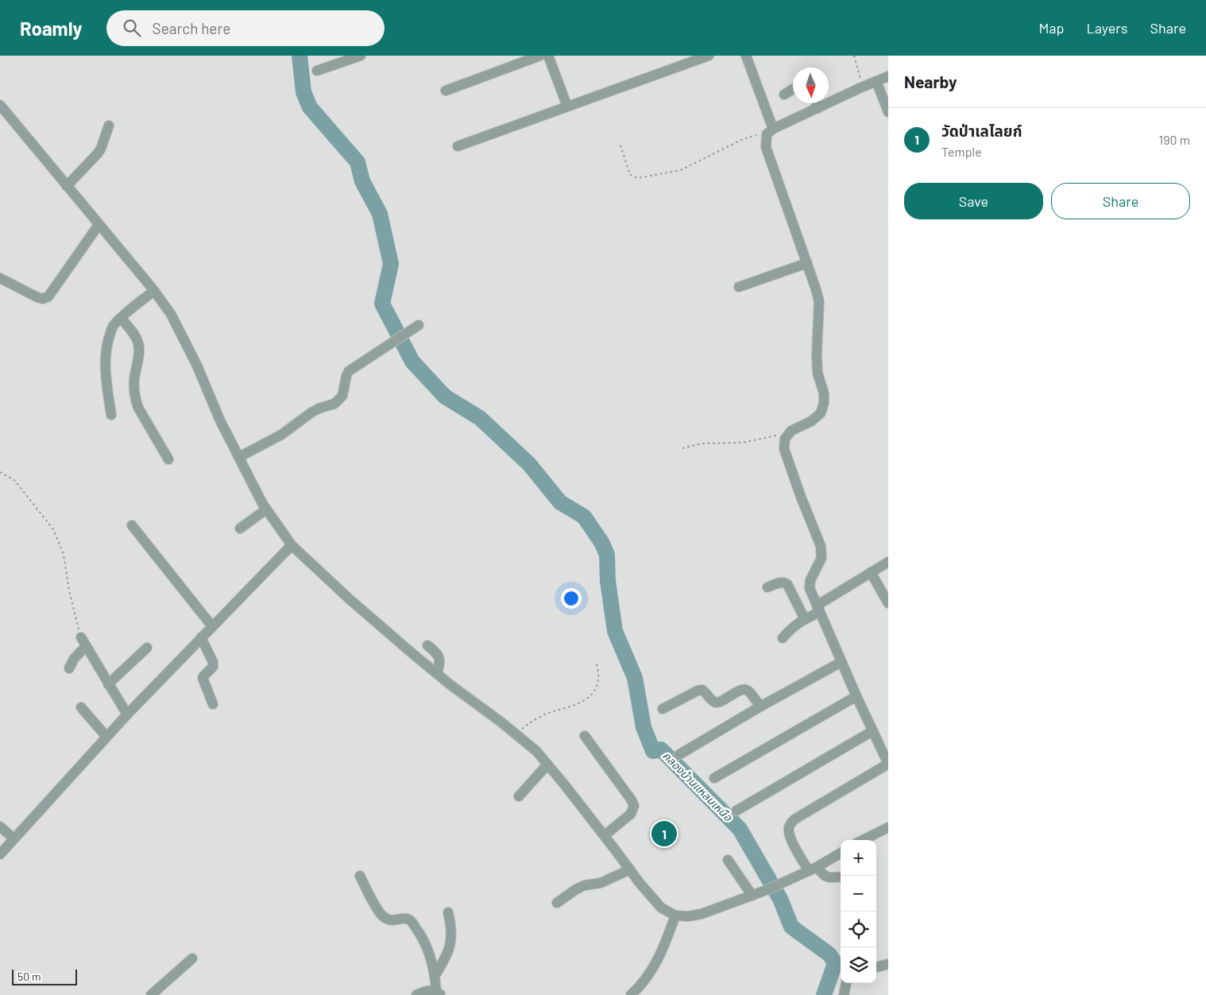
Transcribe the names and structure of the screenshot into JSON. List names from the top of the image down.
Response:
{
  "water": ["คลองบ้านแหลมเหนือ"],
  "scale_bar": "50 m",
  "north": "bottom",
  "page": {
    "header": "Roamly",
    "search": "Search here",
    "nav": ["Map", "Layers", "Share"],
    "heading": "Nearby",
    "list": [
      {
        "mark": "1",
        "name": "วัดป่าเลไลยก์",
        "note": "Temple",
        "value": "190 m"
      }
    ],
    "buttons": ["Save", "Share"],
    "pins": "1",
    "map_buttons": ["+", "−"],
    "scale": "50 m"
  }
}
